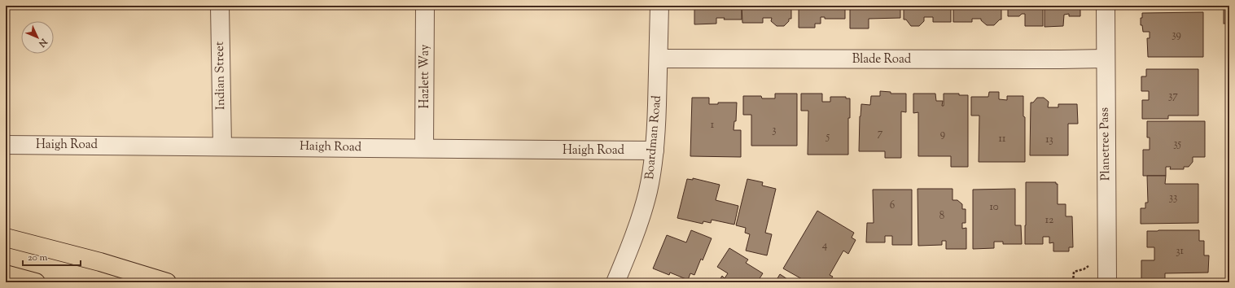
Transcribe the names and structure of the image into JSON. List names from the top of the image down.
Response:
{
  "streets": {
    "street": [
      "Blade Road",
      "Indian Street",
      "Hazlett Way",
      "Boardman Road",
      "Planetree Pass",
      "Haigh Road"
    ]
  },
  "crossings": [
    ["Blade Road", "Boardman Road"],
    ["Blade Road", "Planetree Pass"],
    ["Indian Street", "Haigh Road"],
    ["Hazlett Way", "Haigh Road"],
    ["Boardman Road", "Haigh Road"]
  ],
  "house_numbers": [
    "39",
    "37",
    "1",
    "3",
    "7",
    "9",
    "5",
    "11",
    "13",
    "35",
    "33",
    "6",
    "10",
    "8",
    "12",
    "4",
    "31"
  ],
  "scale_bar": "20 m",
  "north": "bottom right"
}
